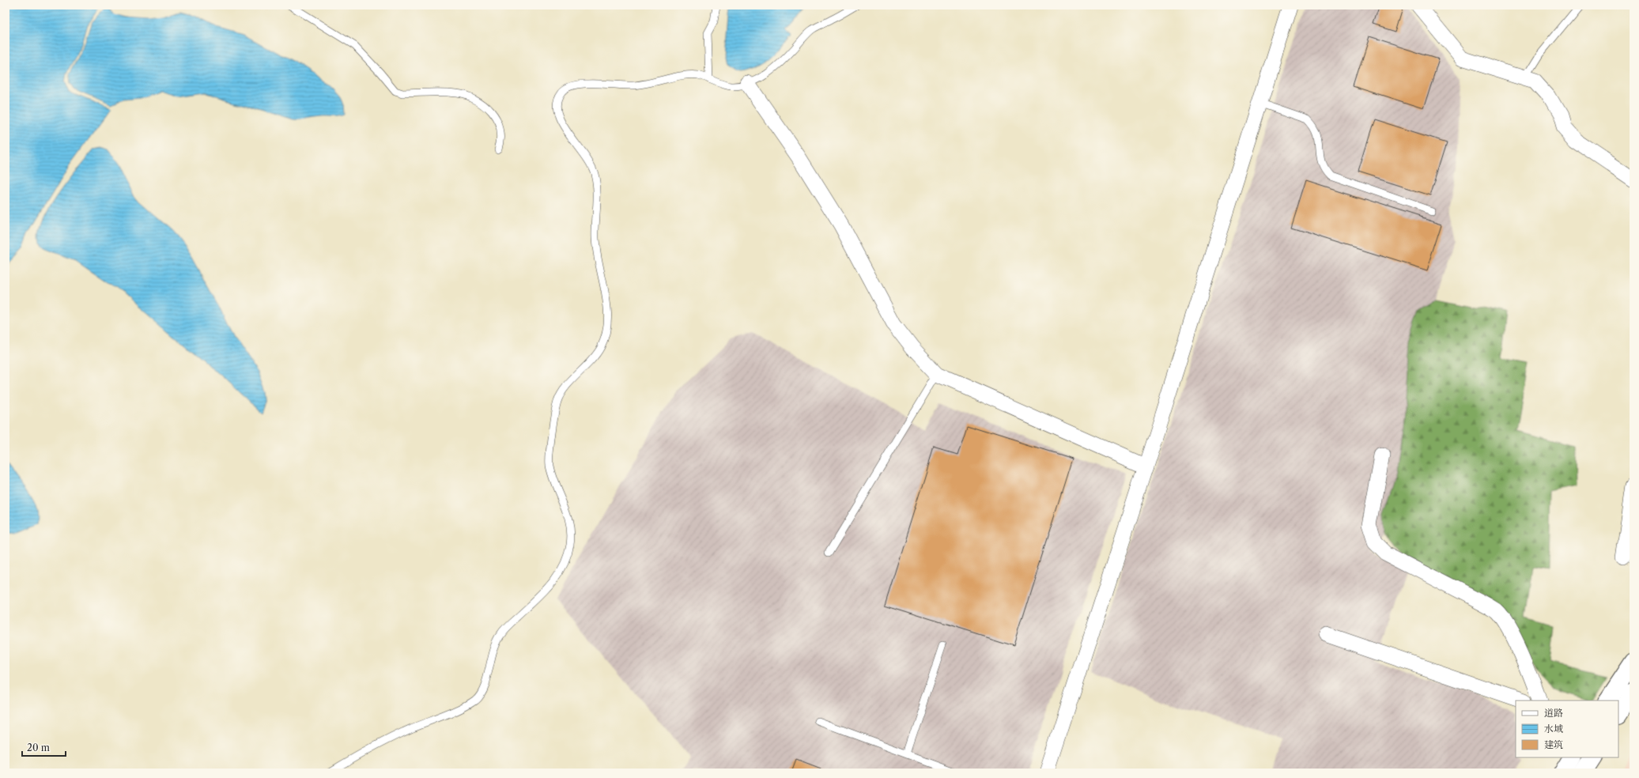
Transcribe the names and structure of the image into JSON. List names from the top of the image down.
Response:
{
  "legend": ["道路", "水域", "建筑"],
  "scale_bar": "20 m"
}
